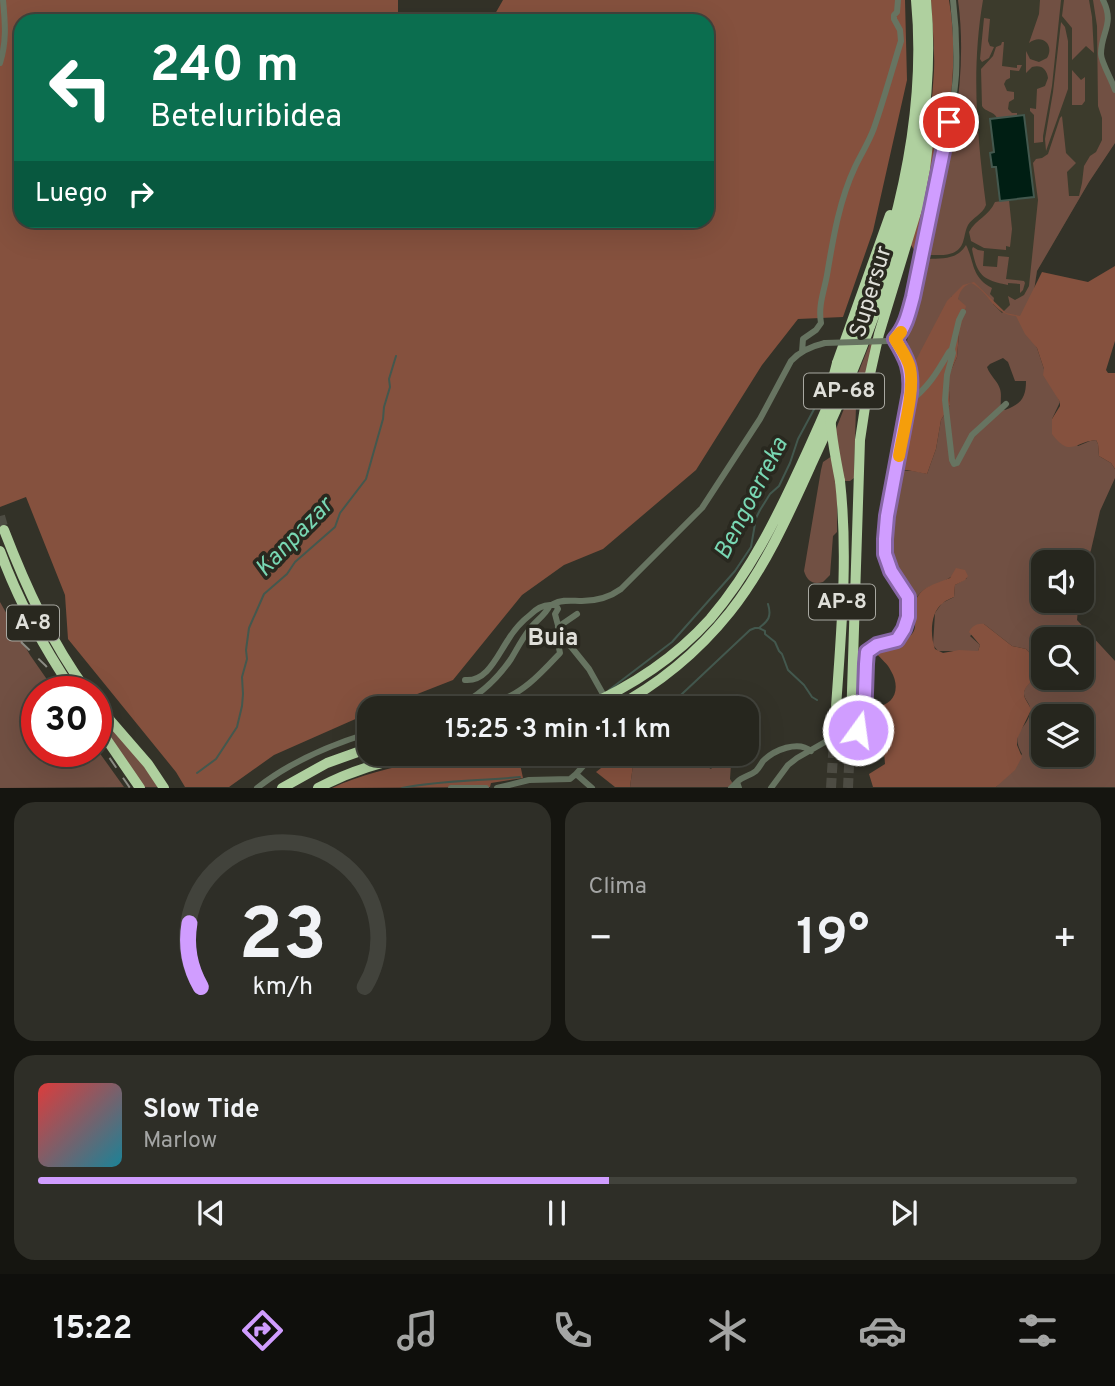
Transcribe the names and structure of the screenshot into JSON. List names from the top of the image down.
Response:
{
  "streets": {
    "highway": [
      "Supersur",
      "AP-68",
      "AP-8",
      "A-8"
    ]
  },
  "crossings": [
    ["Supersur", "AP-68"]
  ],
  "districts": ["Buia"],
  "water": ["Bengoerreka", "Kanpazar"],
  "page": {
    "turn": ["240 m", "Beteluribidea"],
    "then": "Luego",
    "limit": "30",
    "trip": "15:25 · 3 min · 1.1 km",
    "tile": "Clima",
    "heat": ["−", "19°", "+"],
    "song": ["Slow Tide", "Marlow"],
    "tabs": "15:22",
    "gauge": ["23", "km/h"]
  }
}
